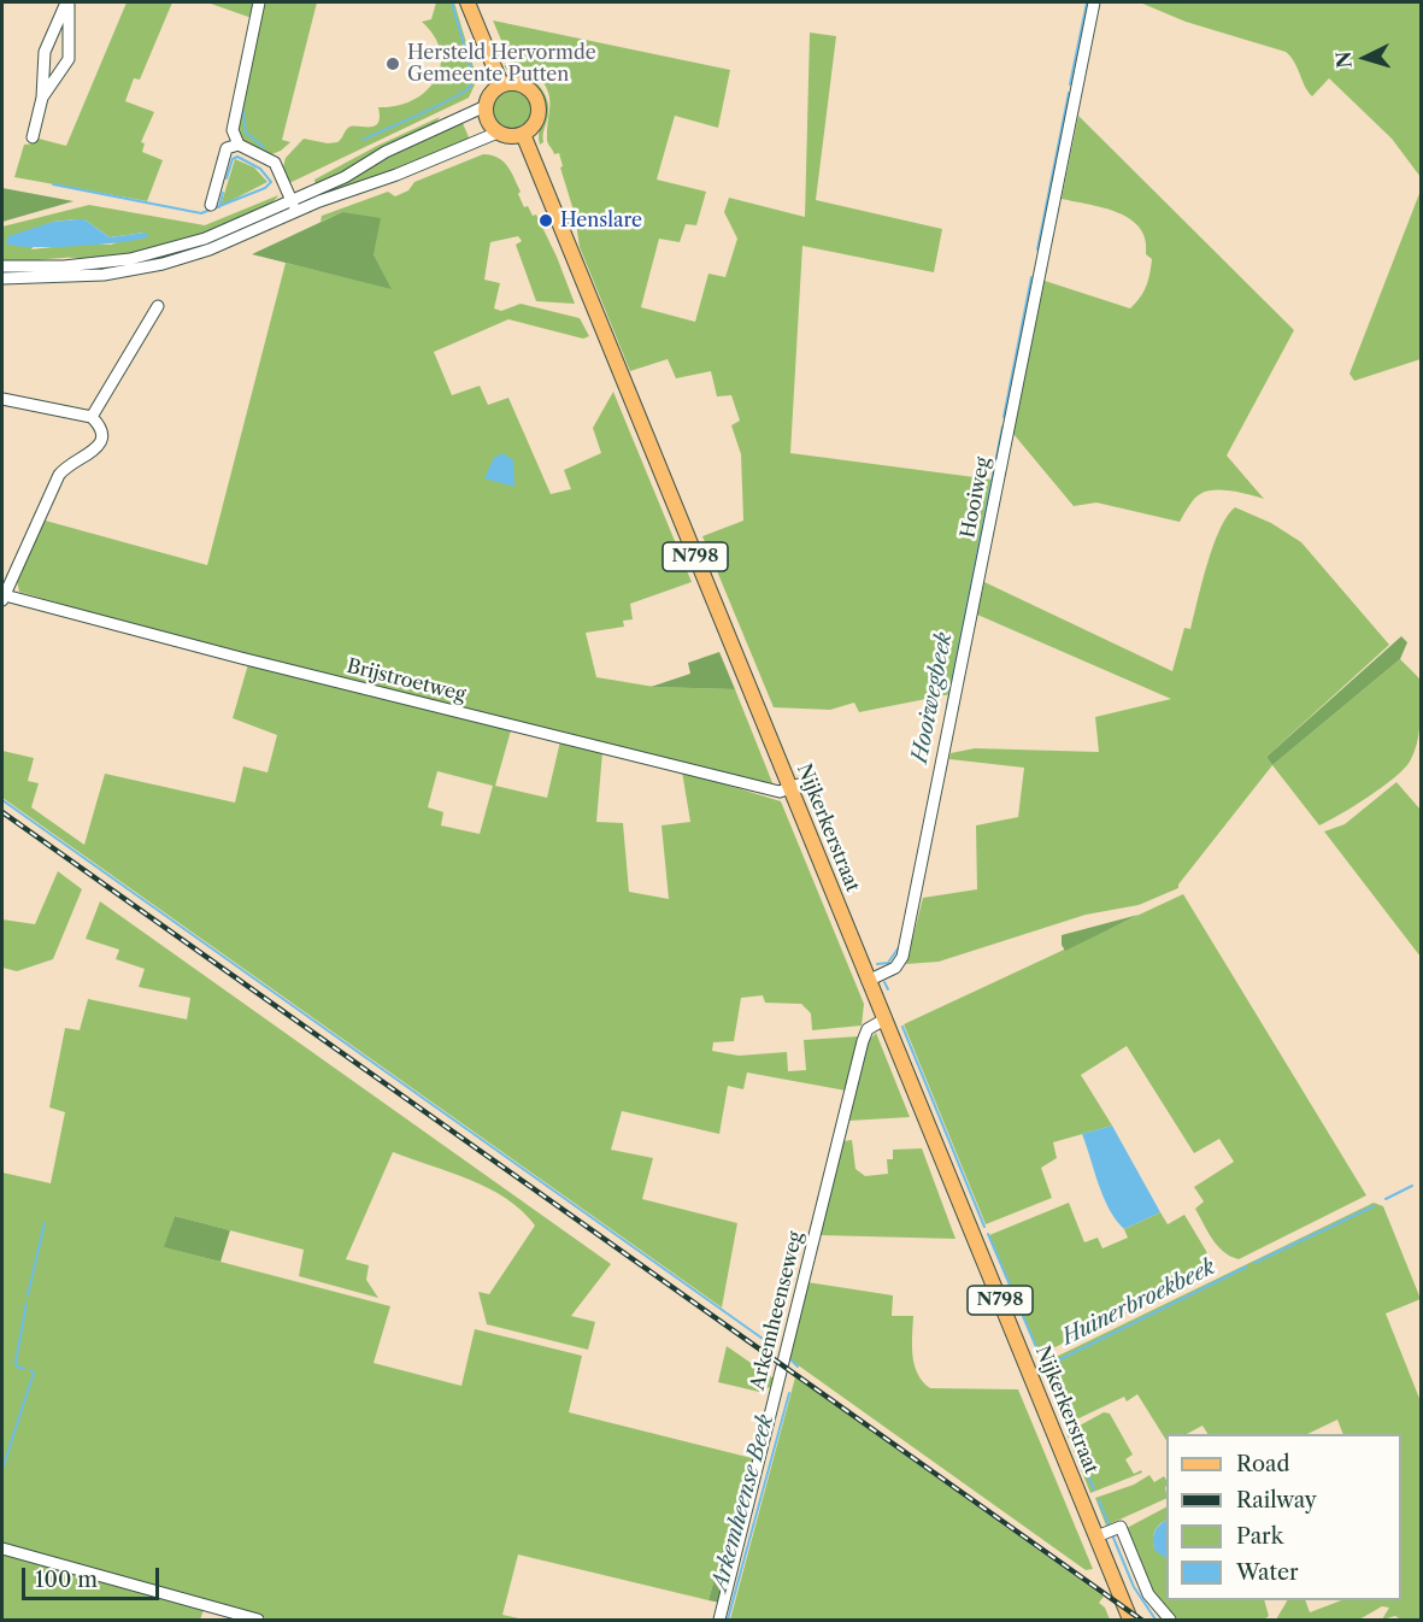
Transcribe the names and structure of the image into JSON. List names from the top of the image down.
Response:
{
  "streets": {
    "main road": ["N798", "Nijkerkerstraat"],
    "street": ["Hooiweg", "Brijstroetweg", "Arkemheenseweg"]
  },
  "crossings": [
    ["Hooiweg", "Nijkerkerstraat"],
    ["Brijstroetweg", "Nijkerkerstraat"],
    ["Nijkerkerstraat", "Arkemheenseweg"]
  ],
  "water": ["Hooiwegbeek", "Huinerbroekbeek", "Arkemheense Beek"],
  "places": ["Hersteld Hervormde Gemeente Putten", "Henslare"],
  "legend": [
    "Road",
    "Railway",
    "Park",
    "Water"
  ],
  "scale_bar": "100 m",
  "north": "left"
}
